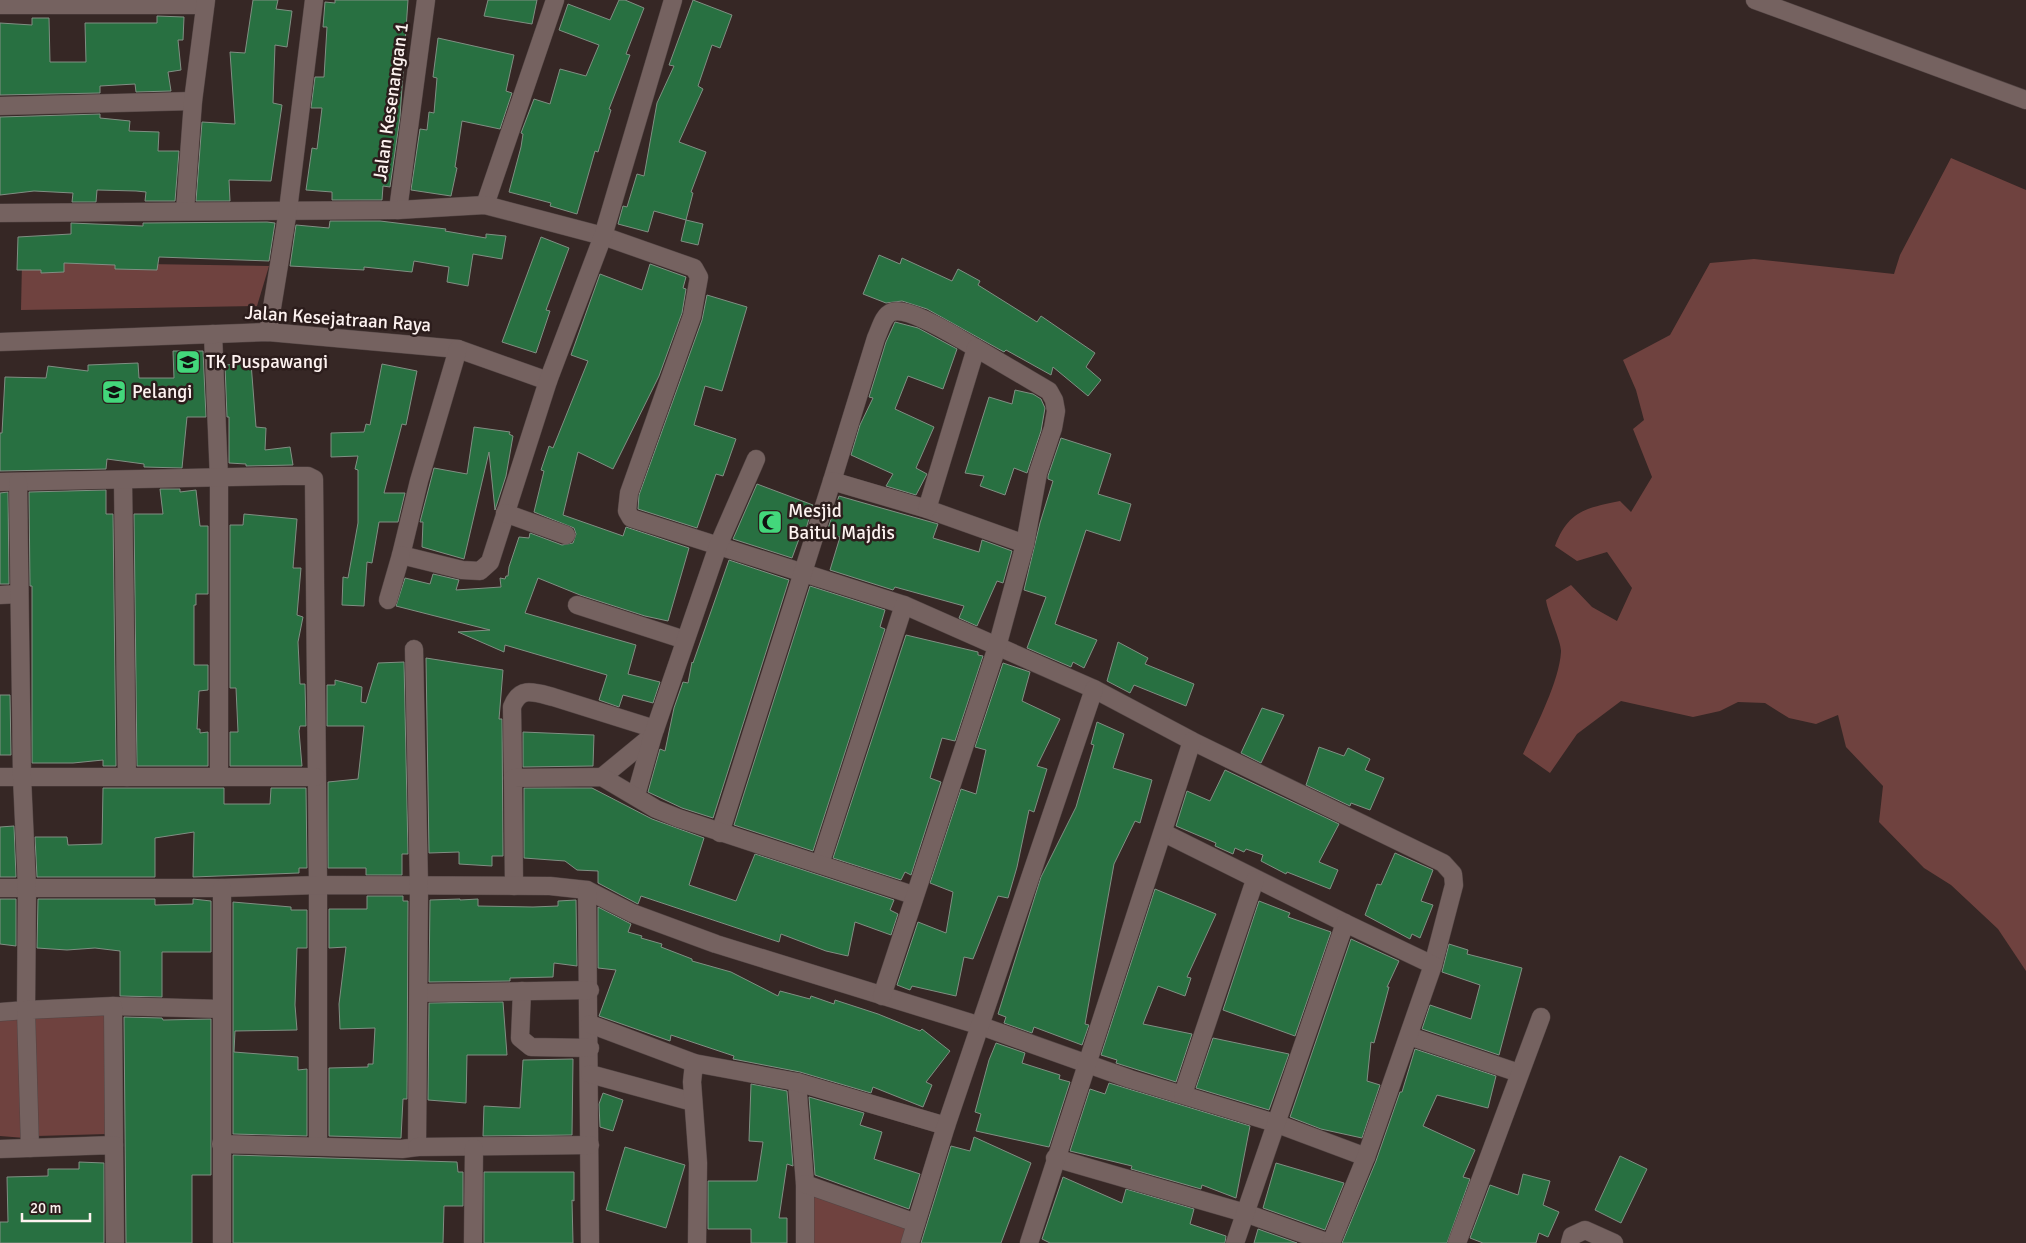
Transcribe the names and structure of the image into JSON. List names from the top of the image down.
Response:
{
  "streets": {
    "street": ["Jalan Kesenangan 1", "Jalan Kesejatraan Raya"]
  },
  "places": {
    "school or university": ["TK Puspawangi", "Pelangi"],
    "mosque": ["Mesjid Baitul Majdis"]
  },
  "scale_bar": "20 m"
}
